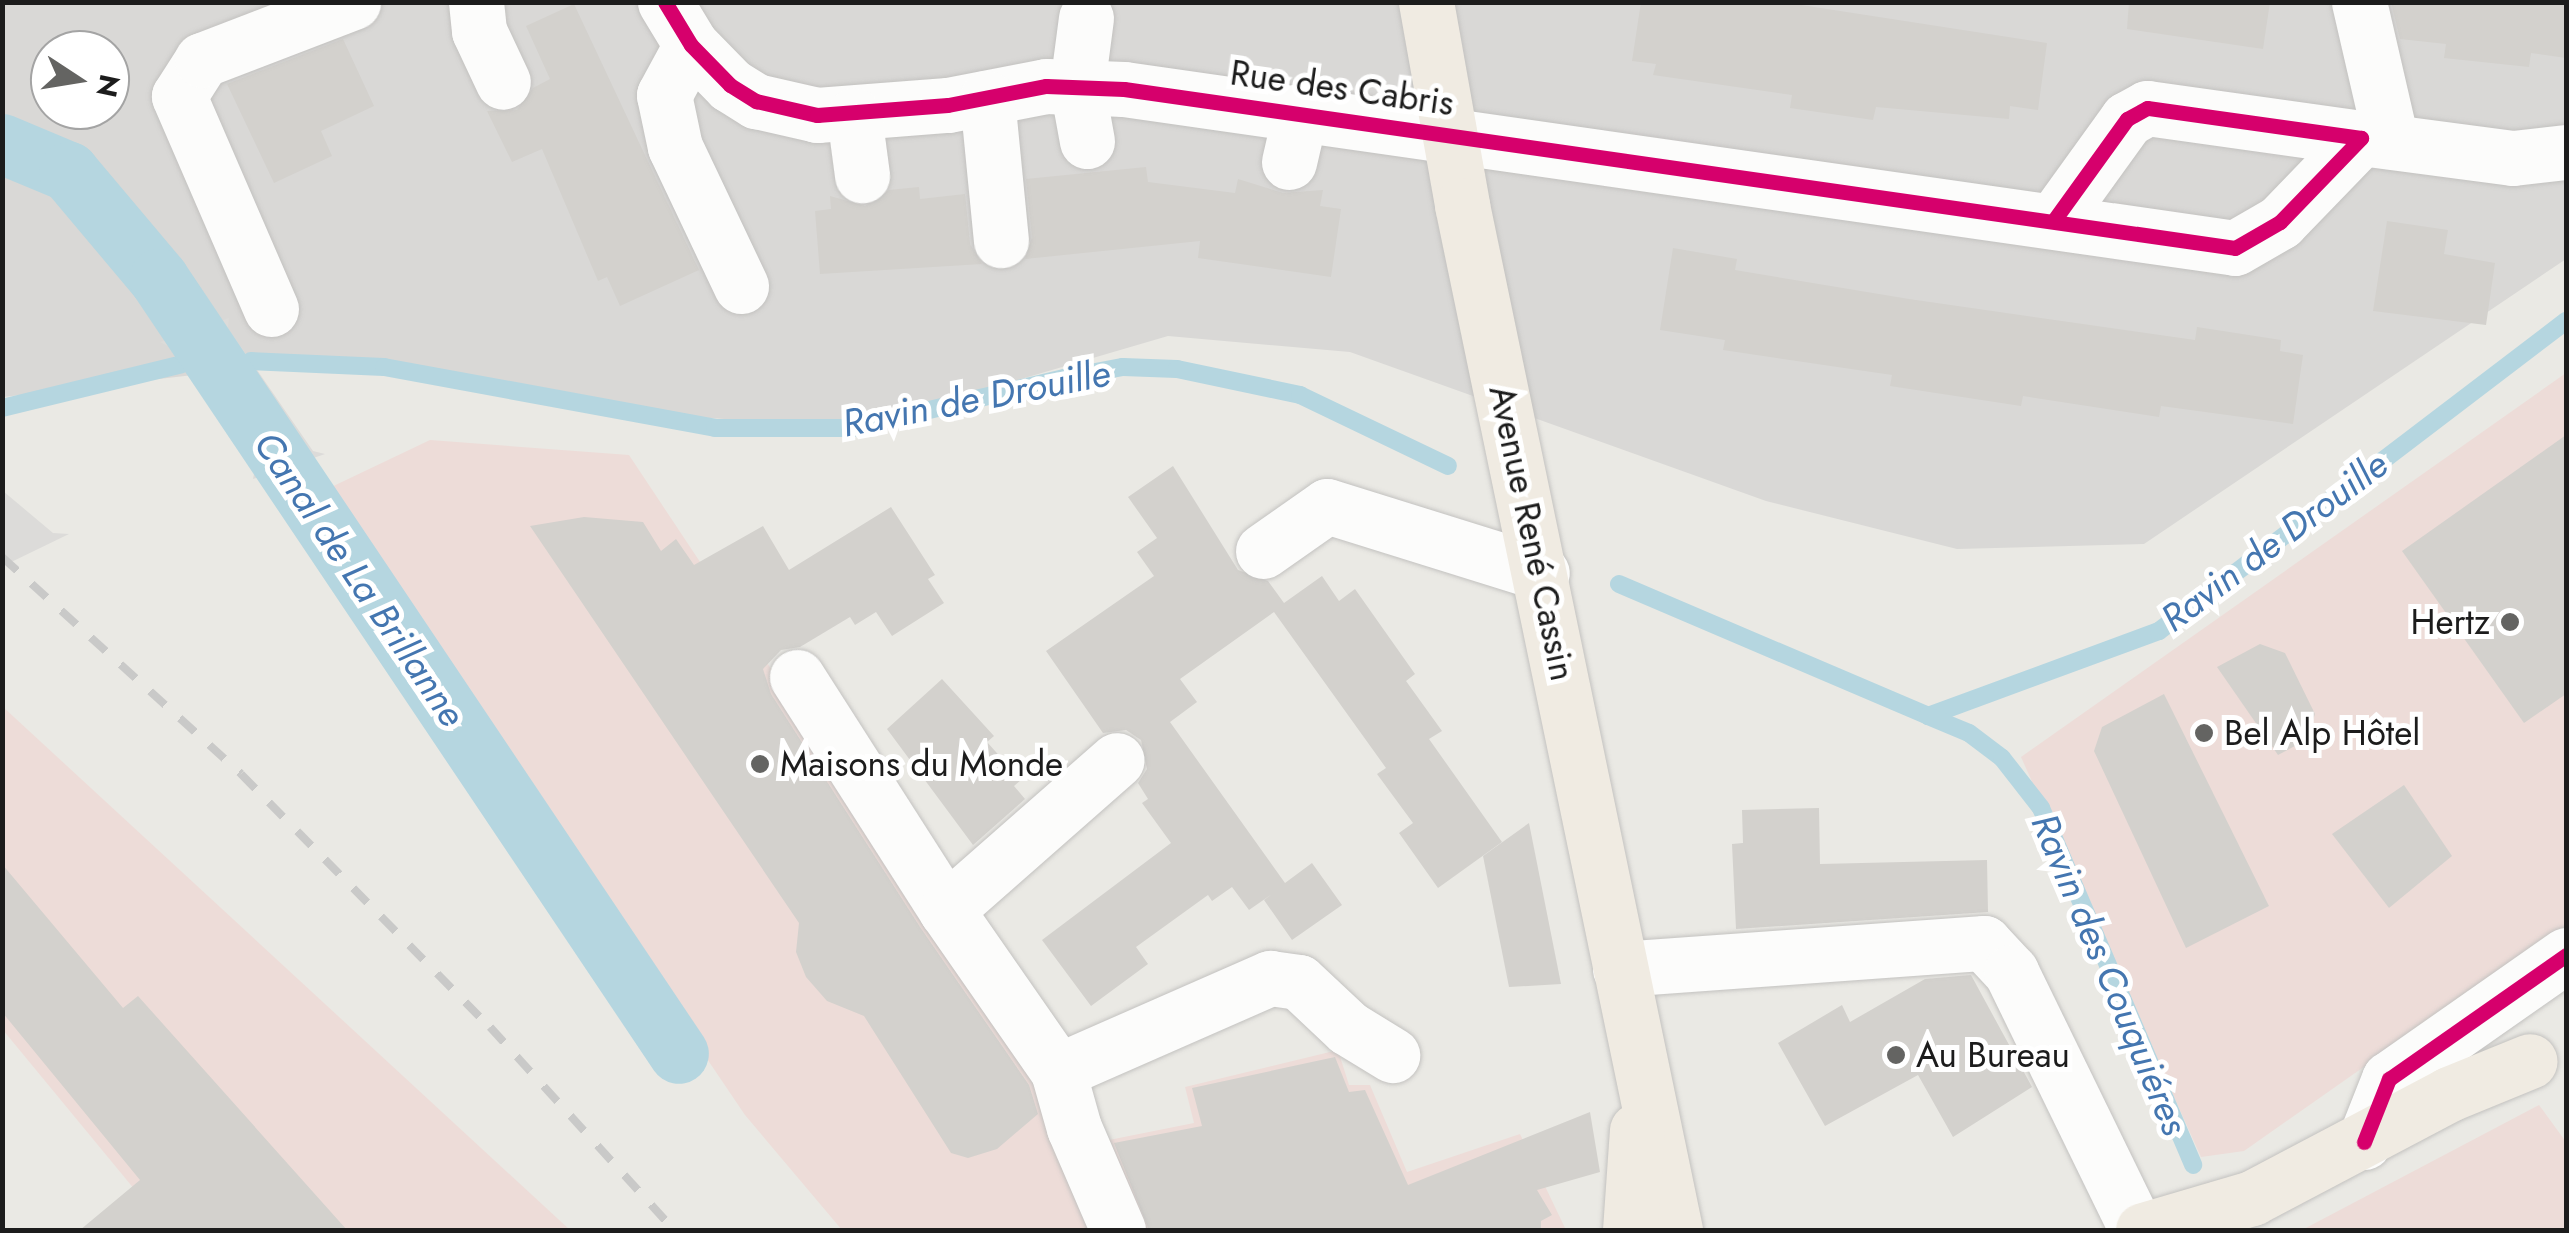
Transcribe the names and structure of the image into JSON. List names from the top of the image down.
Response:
{
  "streets": {
    "main road": ["Avenue René Cassin"],
    "street": ["Rue des Cabris"]
  },
  "crossings": [
    ["Rue des Cabris", "Avenue René Cassin"]
  ],
  "water": ["Ravin de Drouille", "Canal de La Brillanne", "Ravin des Couquiéres"],
  "places": [
    "Hertz",
    "Bel Alp Hôtel",
    "Maisons du Monde",
    "Au Bureau"
  ],
  "north": "right"
}
